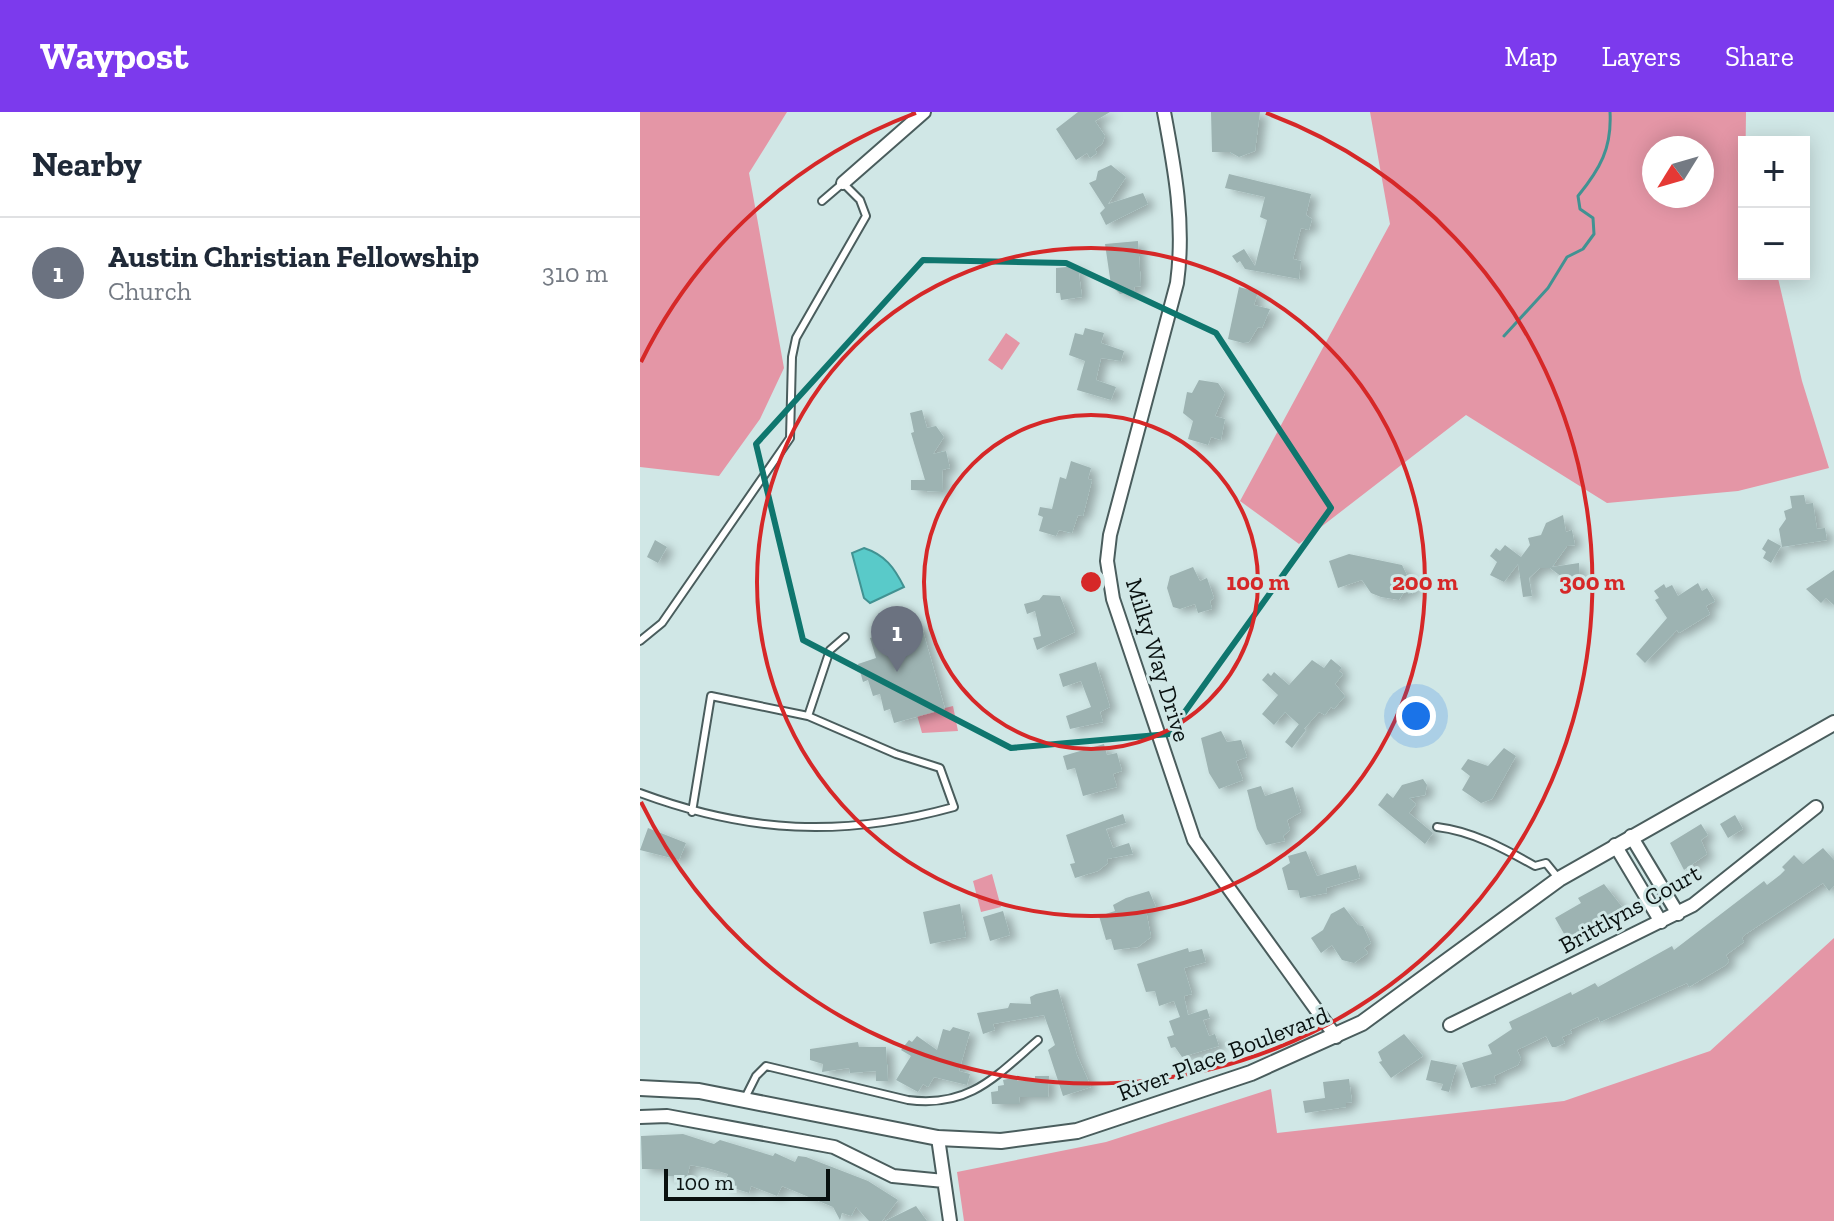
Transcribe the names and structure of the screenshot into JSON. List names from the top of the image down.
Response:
{
  "streets": {
    "street": ["Milky Way Drive", "Brittlyns Court", "River Place Boulevard"]
  },
  "crossings": [
    ["Milky Way Drive", "River Place Boulevard"]
  ],
  "scale_bar": "100 m",
  "north": "bottom left",
  "page": {
    "header": "Waypost",
    "nav": ["Map", "Layers", "Share"],
    "heading": "Nearby",
    "map_buttons": ["+", "−"],
    "list": [
      {
        "mark": "1",
        "name": "Austin Christian Fellowship",
        "note": "Church",
        "value": "310 m"
      }
    ],
    "pins": "1",
    "scale": "100 m"
  },
  "rings": ["100 m", "200 m", "300 m"]
}
